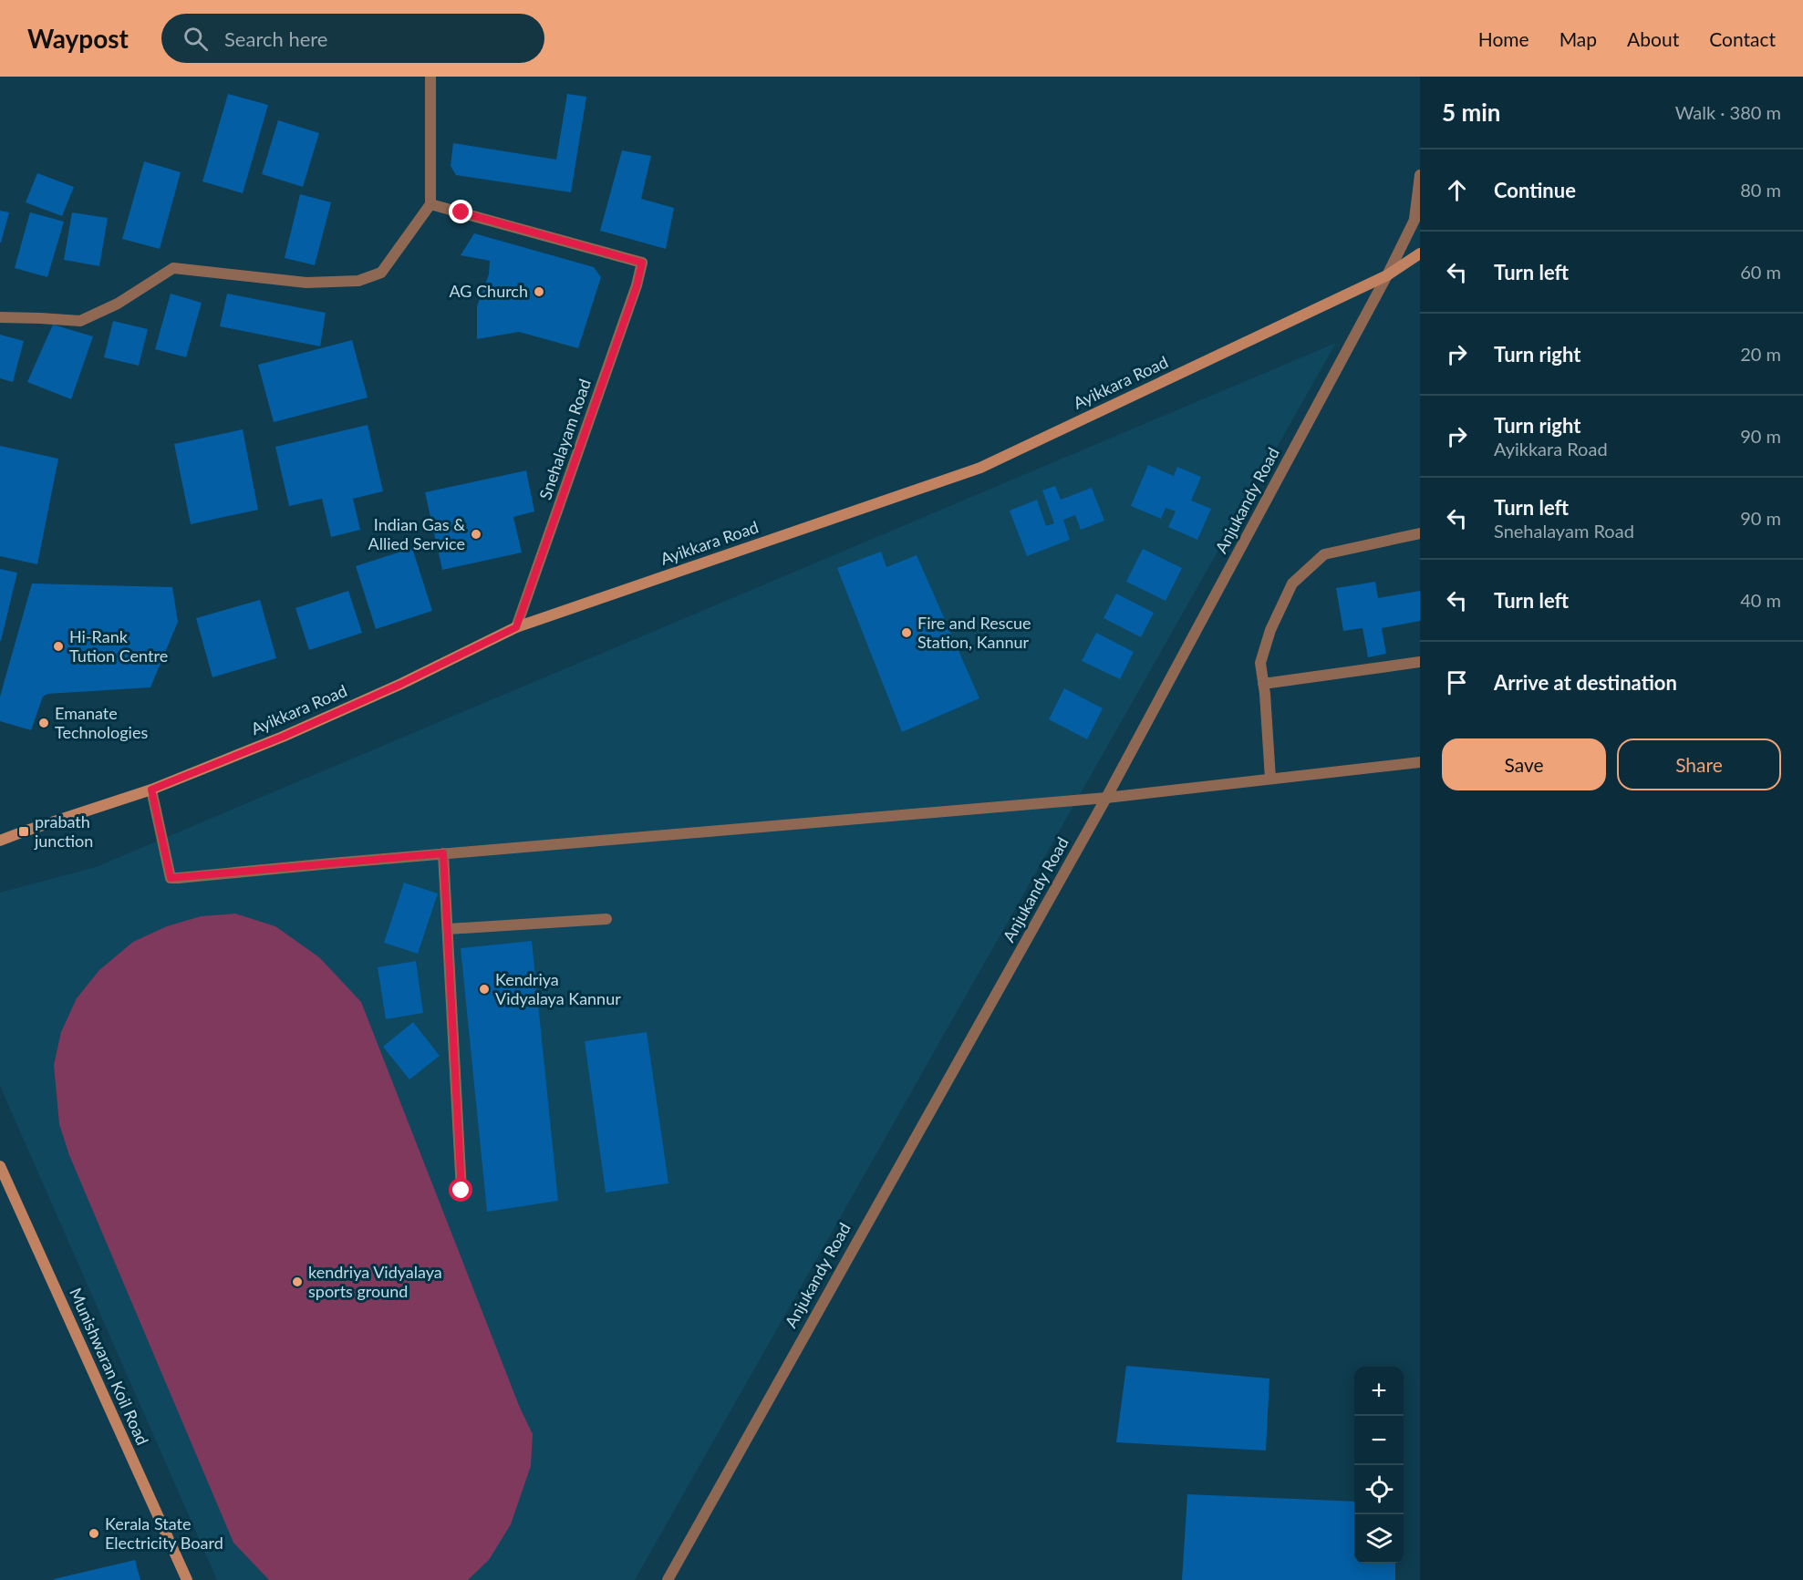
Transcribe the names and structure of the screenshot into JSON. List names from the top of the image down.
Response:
{
  "streets": {
    "main road": ["Ayikkara Road", "Munishwaran Koil Road"],
    "street": ["Snehalayam Road", "Anjukandy Road"]
  },
  "crossings": [
    ["Ayikkara Road", "Snehalayam Road"],
    ["Ayikkara Road", "Anjukandy Road"]
  ],
  "places": {
    "other": [
      "AG Church",
      "Indian Gas & Allied Service",
      "Fire and Rescue Station, Kannur",
      "Hi-Rank Tution Centre",
      "Emanate Technologies",
      "Kendriya Vidyalaya Kannur",
      "kendriya Vidyalaya sports ground",
      "Kerala State Electricity Board"
    ],
    "transit": ["prabath junction"]
  },
  "page": {
    "header": "Waypost",
    "search": "Search here",
    "nav": [
      "Home",
      "Map",
      "About",
      "Contact"
    ],
    "heading": ["5 min", "Walk · 380 m"],
    "list": [
      ["Continue", "80 m"],
      ["Turn left", "60 m"],
      ["Turn right", "20 m"],
      ["Turn right", "Ayikkara Road", "90 m"],
      ["Turn left", "Snehalayam Road", "90 m"],
      ["Turn left", "40 m"],
      "Arrive at destination"
    ],
    "buttons": ["Save", "Share"],
    "map_buttons": ["+", "−"]
  }
}
